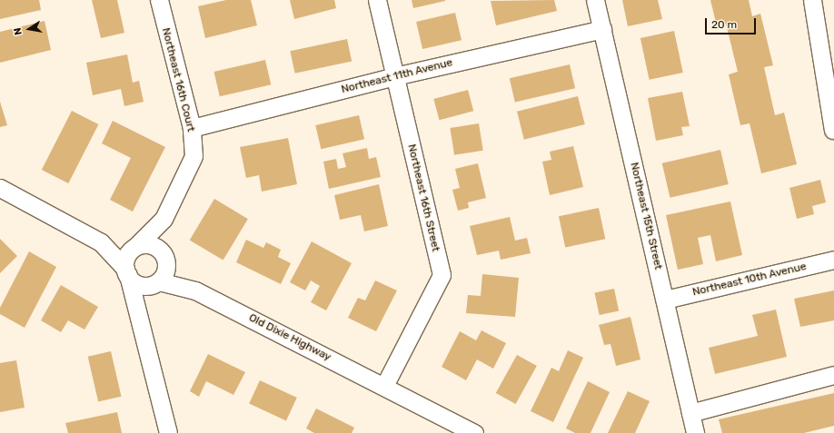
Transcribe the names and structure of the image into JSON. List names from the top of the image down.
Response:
{
  "streets": {
    "street": [
      "Northeast 11th Avenue",
      "Northeast 16th Court",
      "Northeast 16th Street",
      "Northeast 15th Street",
      "Northeast 10th Avenue",
      "Old Dixie Highway"
    ]
  },
  "crossings": [
    ["Northeast 11th Avenue", "Northeast 16th Court"],
    ["Northeast 11th Avenue", "Northeast 16th Street"],
    ["Northeast 11th Avenue", "Northeast 15th Street"],
    ["Northeast 16th Court", "Old Dixie Highway"],
    ["Northeast 16th Street", "Old Dixie Highway"],
    ["Northeast 15th Street", "Northeast 10th Avenue"]
  ],
  "scale_bar": "20 m",
  "north": "left"
}
